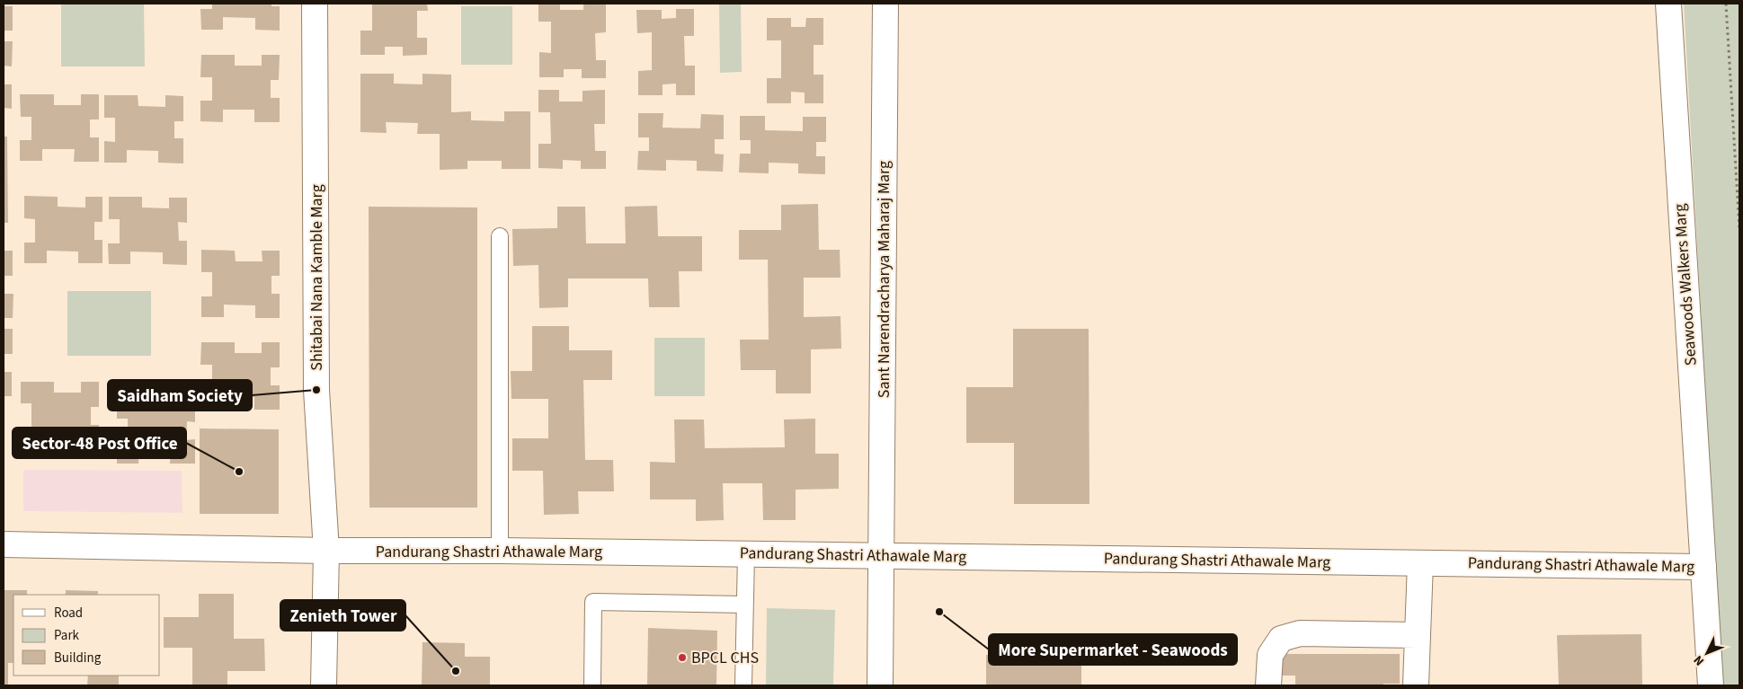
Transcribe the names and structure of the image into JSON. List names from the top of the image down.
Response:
{
  "streets": {
    "street": [
      "Shitabai Nana Kamble Marg",
      "Sant Narendracharya Maharaj Marg",
      "Seawoods Walkers Marg",
      "Pandurang Shastri Athawale Marg"
    ]
  },
  "crossings": [
    ["Shitabai Nana Kamble Marg", "Pandurang Shastri Athawale Marg"],
    ["Sant Narendracharya Maharaj Marg", "Pandurang Shastri Athawale Marg"],
    ["Seawoods Walkers Marg", "Pandurang Shastri Athawale Marg"]
  ],
  "places": [
    "Saidham Society",
    "Sector-48 Post Office",
    "More Supermarket - Seawoods",
    "BPCL CHS",
    "Zenieth Tower"
  ],
  "legend": ["Road", "Park", "Building"],
  "north": "bottom left"
}
